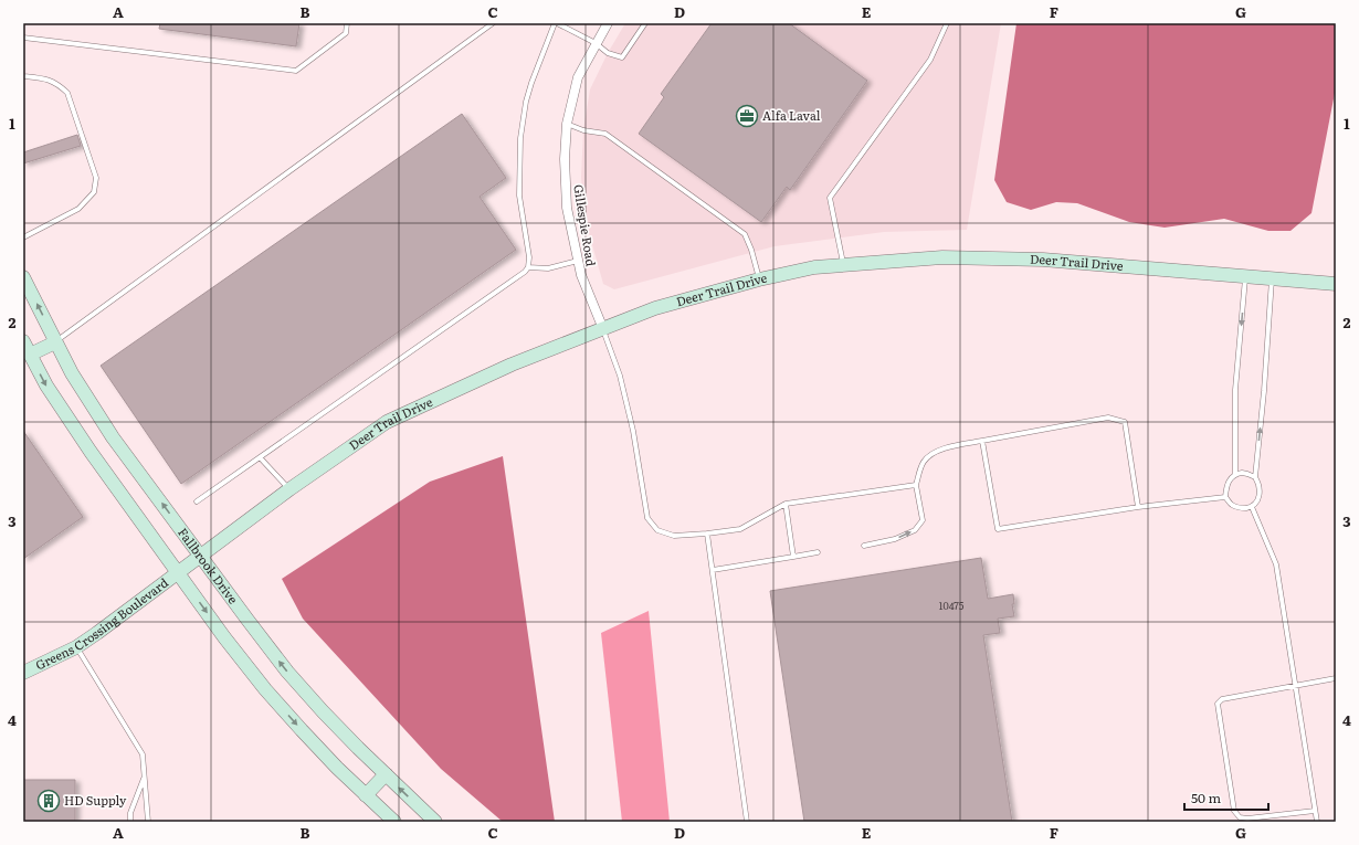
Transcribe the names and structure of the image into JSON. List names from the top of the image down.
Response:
{
  "streets": {
    "street": [
      "Gillespie Road",
      "Deer Trail Drive",
      "Fallbrook Drive",
      "Greens Crossing Boulevard"
    ]
  },
  "crossings": [
    ["Gillespie Road", "Deer Trail Drive"],
    ["Deer Trail Drive", "Fallbrook Drive"],
    ["Deer Trail Drive", "Greens Crossing Boulevard"]
  ],
  "places": {
    "office": ["Alfa Laval"],
    "building": ["HD Supply"]
  },
  "house_numbers": ["10475"],
  "scale_bar": "50 m",
  "grid": {
    "columns": [
      "A",
      "B",
      "C",
      "D",
      "E",
      "F",
      "G"
    ],
    "rows": [
      "1",
      "2",
      "3",
      "4"
    ]
  }
}
